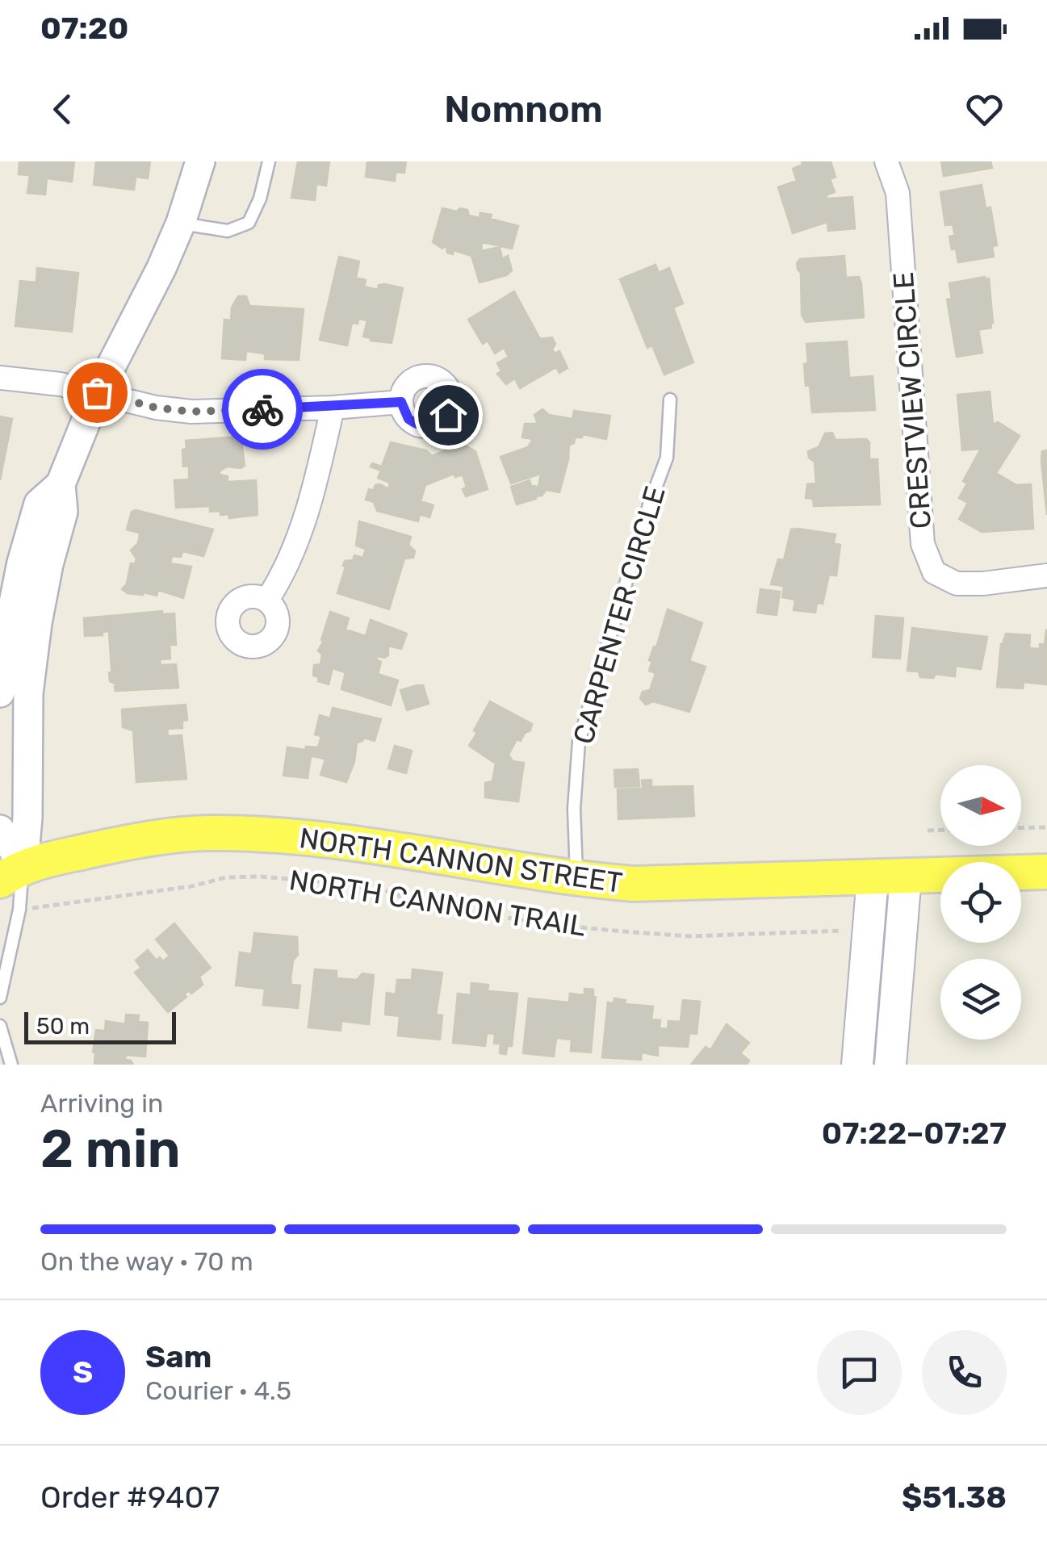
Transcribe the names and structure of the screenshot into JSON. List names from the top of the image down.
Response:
{
  "streets": {
    "main road": ["NORTH CANNON STREET"],
    "street": ["CRESTVIEW CIRCLE"],
    "lane": ["CARPENTER CIRCLE"],
    "path": ["NORTH CANNON TRAIL"]
  },
  "crossings": [
    ["CARPENTER CIRCLE", "NORTH CANNON STREET"]
  ],
  "scale_bar": "50 m",
  "north": "right",
  "page": {
    "status": "07:20",
    "header": "Nomnom",
    "scale": "50 m",
    "heading": ["2 min", "Arriving in", "07:22–07:27"],
    "panel": [
      "Sam",
      "Courier · 4.5",
      "Order #9407",
      "$51.38"
    ],
    "bar": "On the way · 70 m",
    "round": "S"
  }
}
